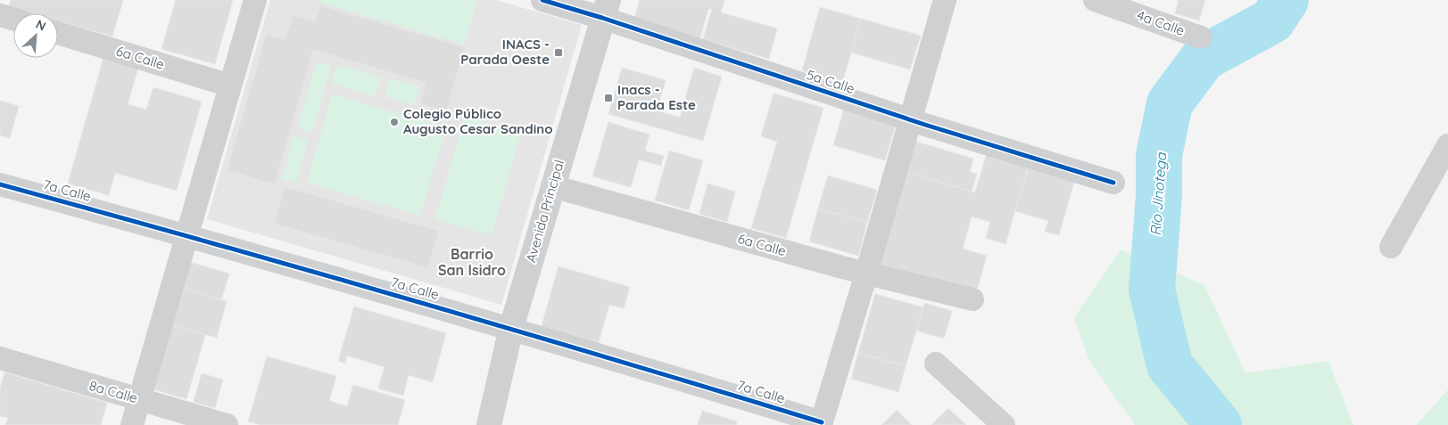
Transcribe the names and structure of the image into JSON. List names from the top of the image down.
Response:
{
  "streets": {
    "street": [
      "4a Calle",
      "6a Calle",
      "5a Calle",
      "7a Calle",
      "Avenida Principal",
      "8a Calle"
    ]
  },
  "crossings": [
    ["6a Calle", "Avenida Principal"],
    ["5a Calle", "Avenida Principal"],
    ["7a Calle", "Avenida Principal"]
  ],
  "districts": ["Barrio San Isidro"],
  "water": ["Río Jinotega"],
  "places": {
    "transit": ["INACS - Parada Oeste", "Inacs - Parada Este"],
    "other": ["Colegio Público Augusto Cesar Sandino"]
  },
  "north": "top right"
}
